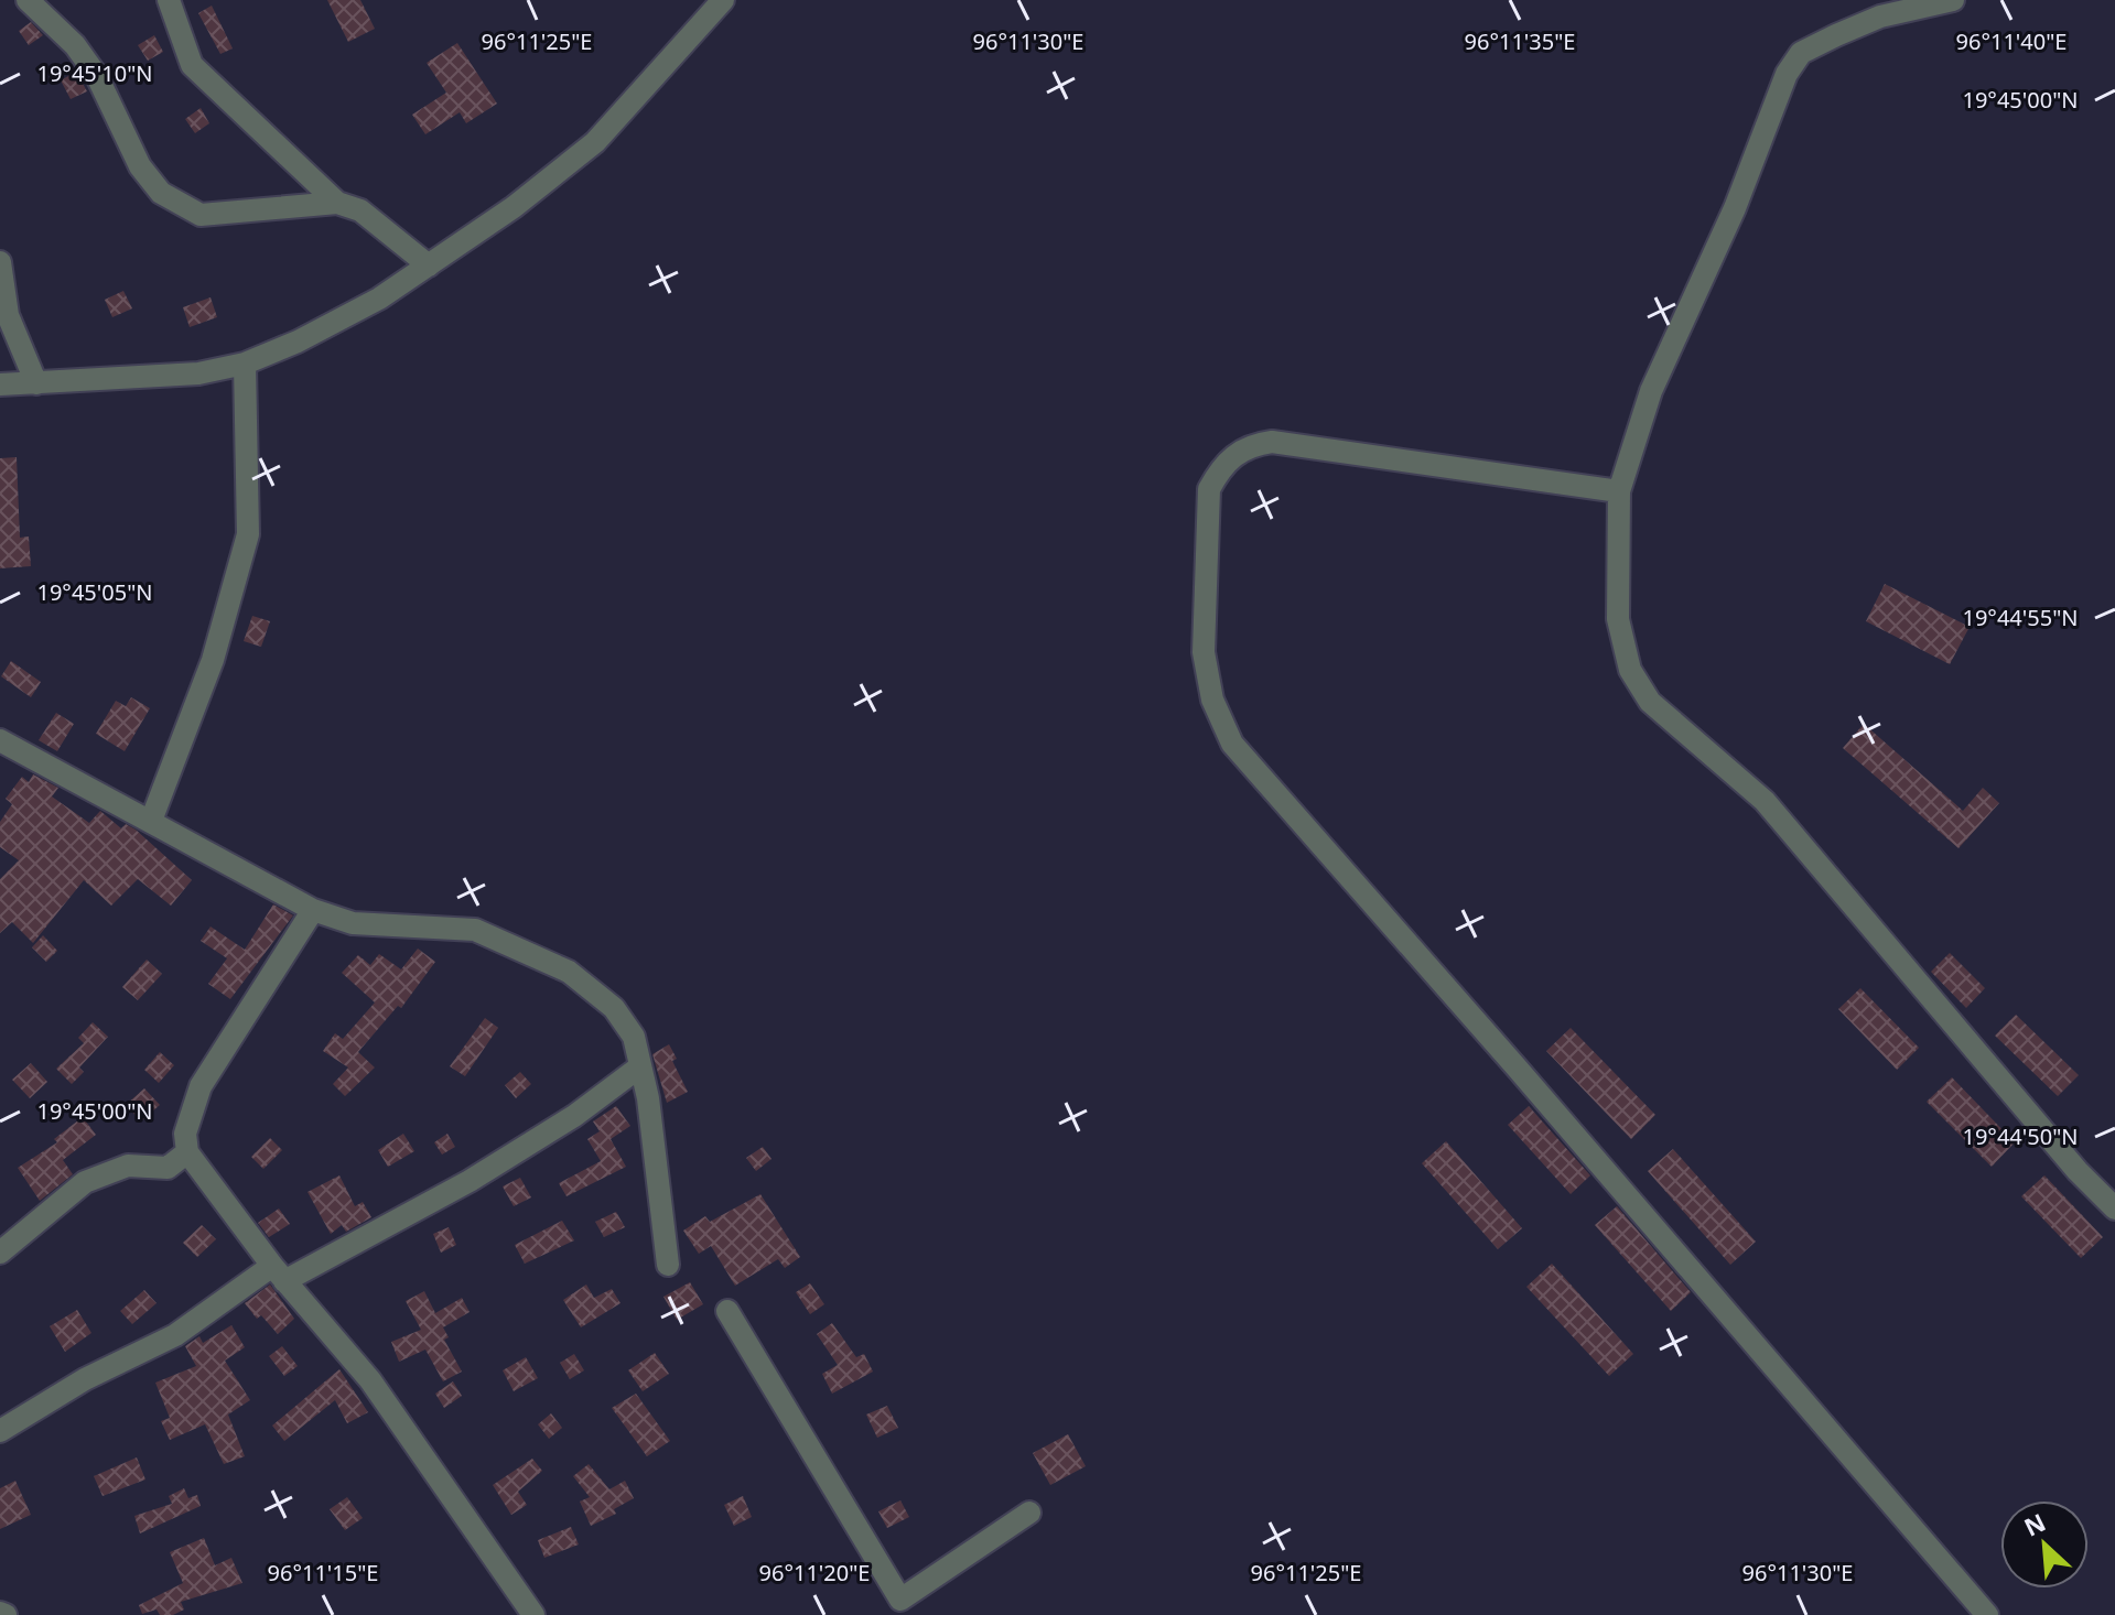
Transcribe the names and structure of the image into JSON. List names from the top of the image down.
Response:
{
  "north": "top left",
  "coordinates": [
    "96°11'25\"E",
    "96°11'30\"E",
    "96°11'35\"E",
    "96°11'40\"E",
    "19°45'10\"N",
    "19°45'00\"N",
    "19°45'05\"N",
    "19°44'55\"N",
    "19°44'50\"N",
    "96°11'15\"E",
    "96°11'20\"E"
  ]
}
